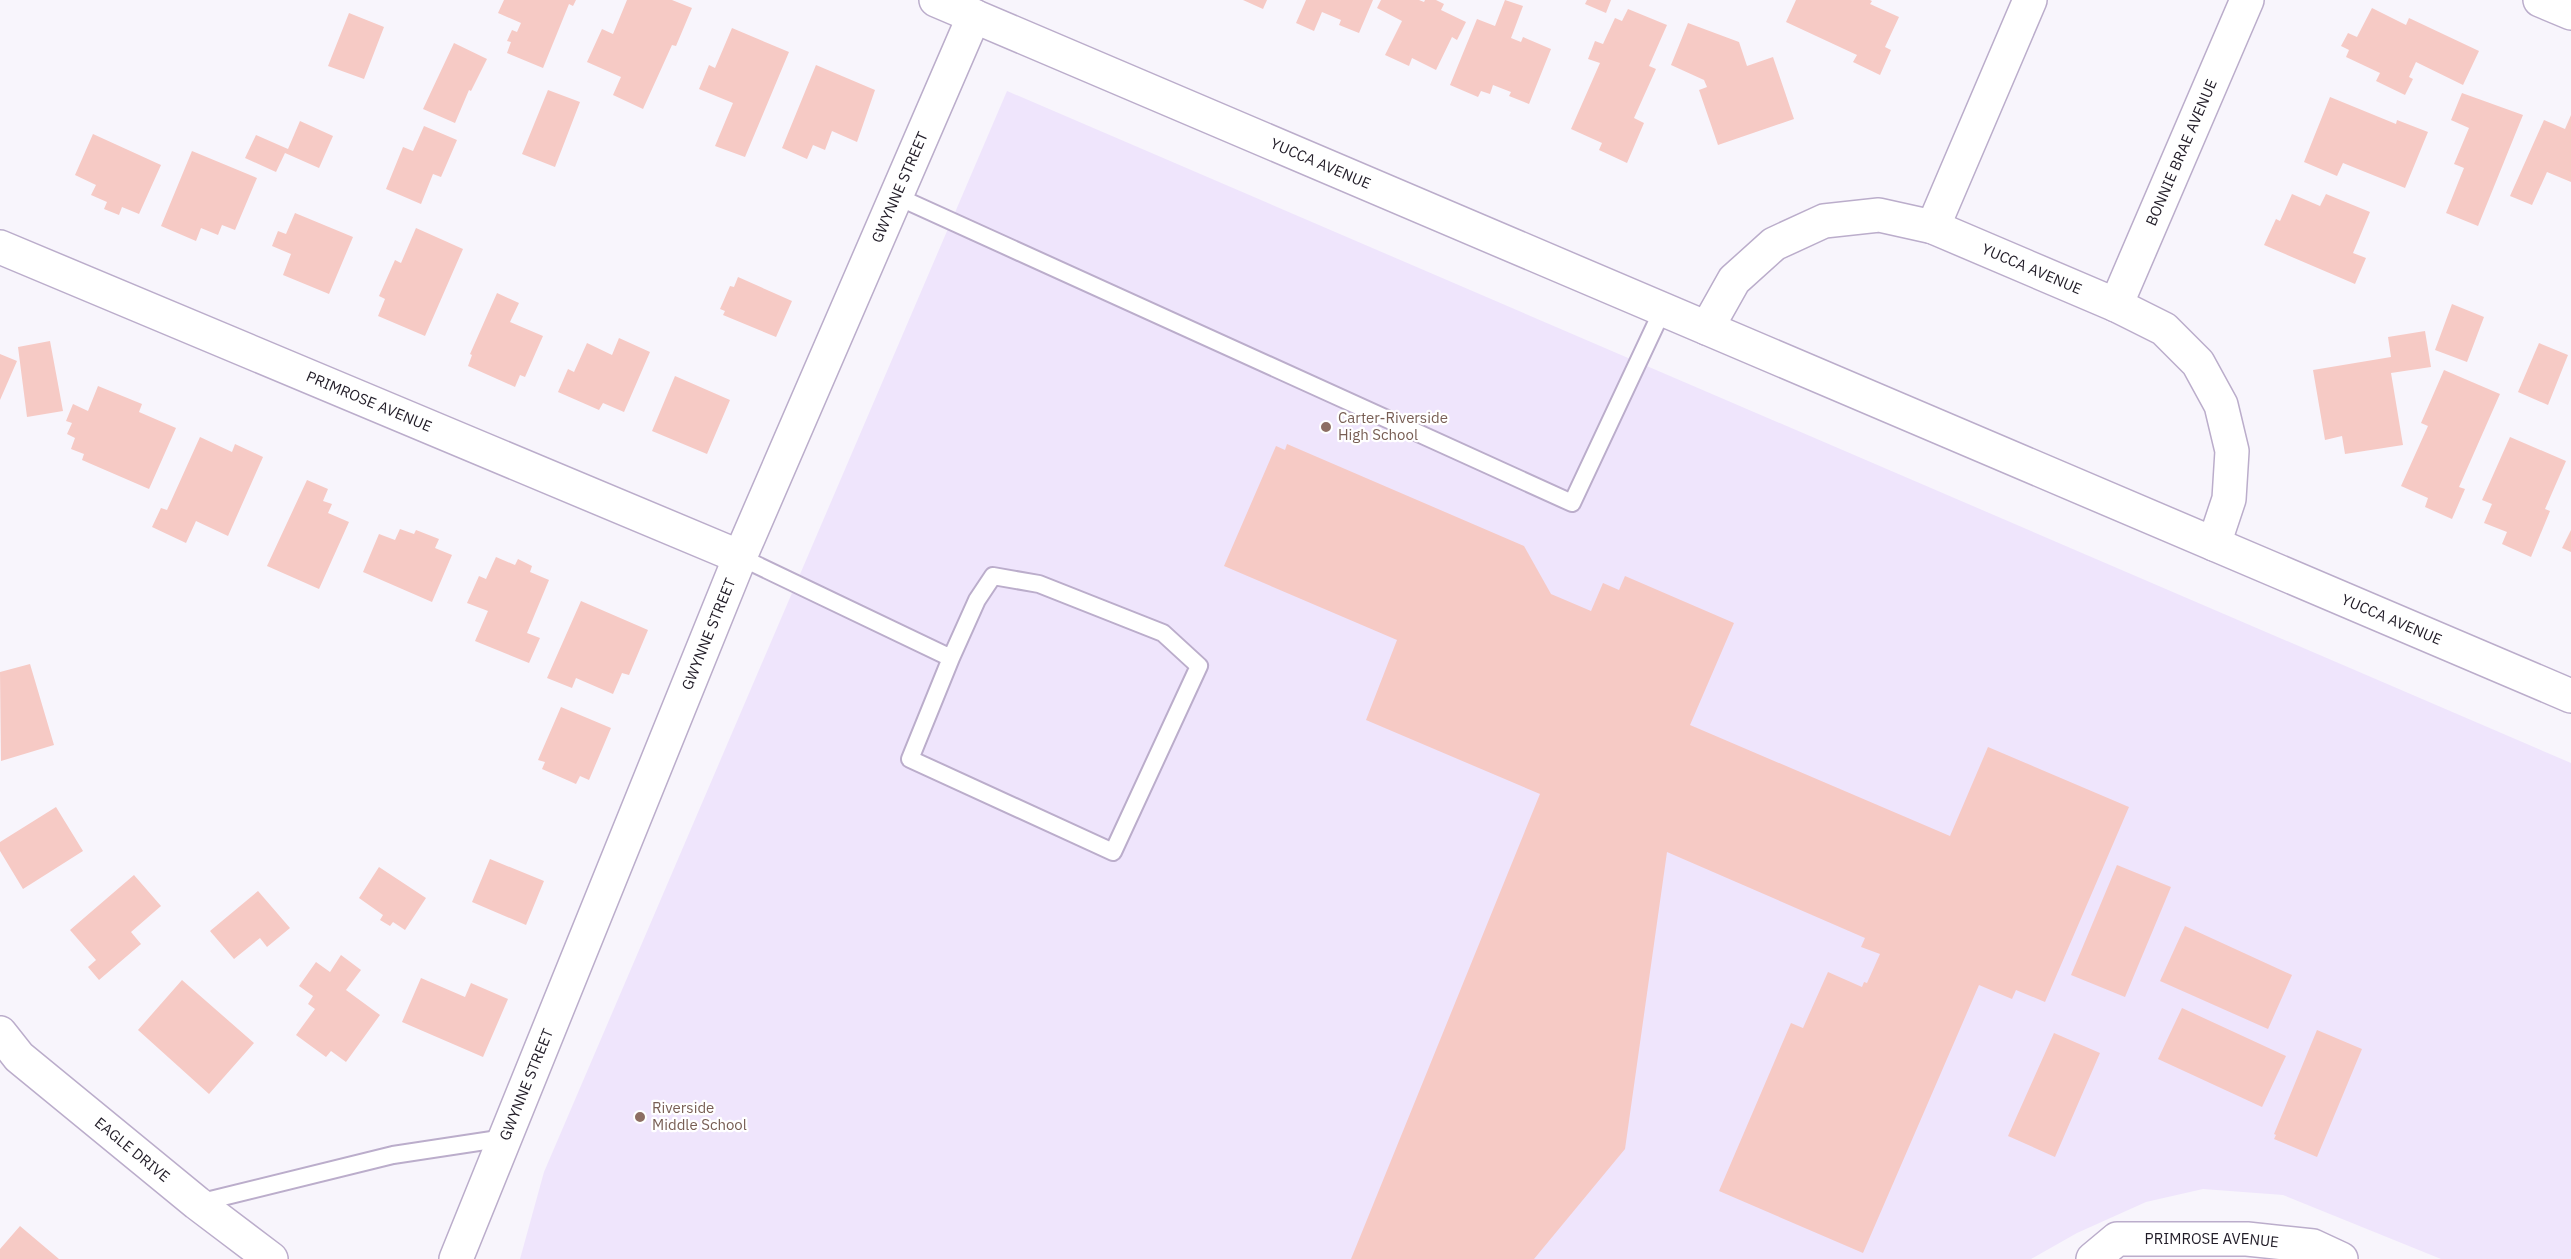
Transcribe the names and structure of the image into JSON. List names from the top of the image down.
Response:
{
  "streets": {
    "street": [
      "BONNIE BRAE AVENUE",
      "YUCCA AVENUE",
      "GWYNNE STREET",
      "PRIMROSE AVENUE",
      "EAGLE DRIVE"
    ]
  },
  "crossings": [
    ["BONNIE BRAE AVENUE", "YUCCA AVENUE"],
    ["YUCCA AVENUE", "GWYNNE STREET"],
    ["GWYNNE STREET", "PRIMROSE AVENUE"]
  ],
  "places": ["Carter-Riverside High School", "Riverside Middle School"]
}
